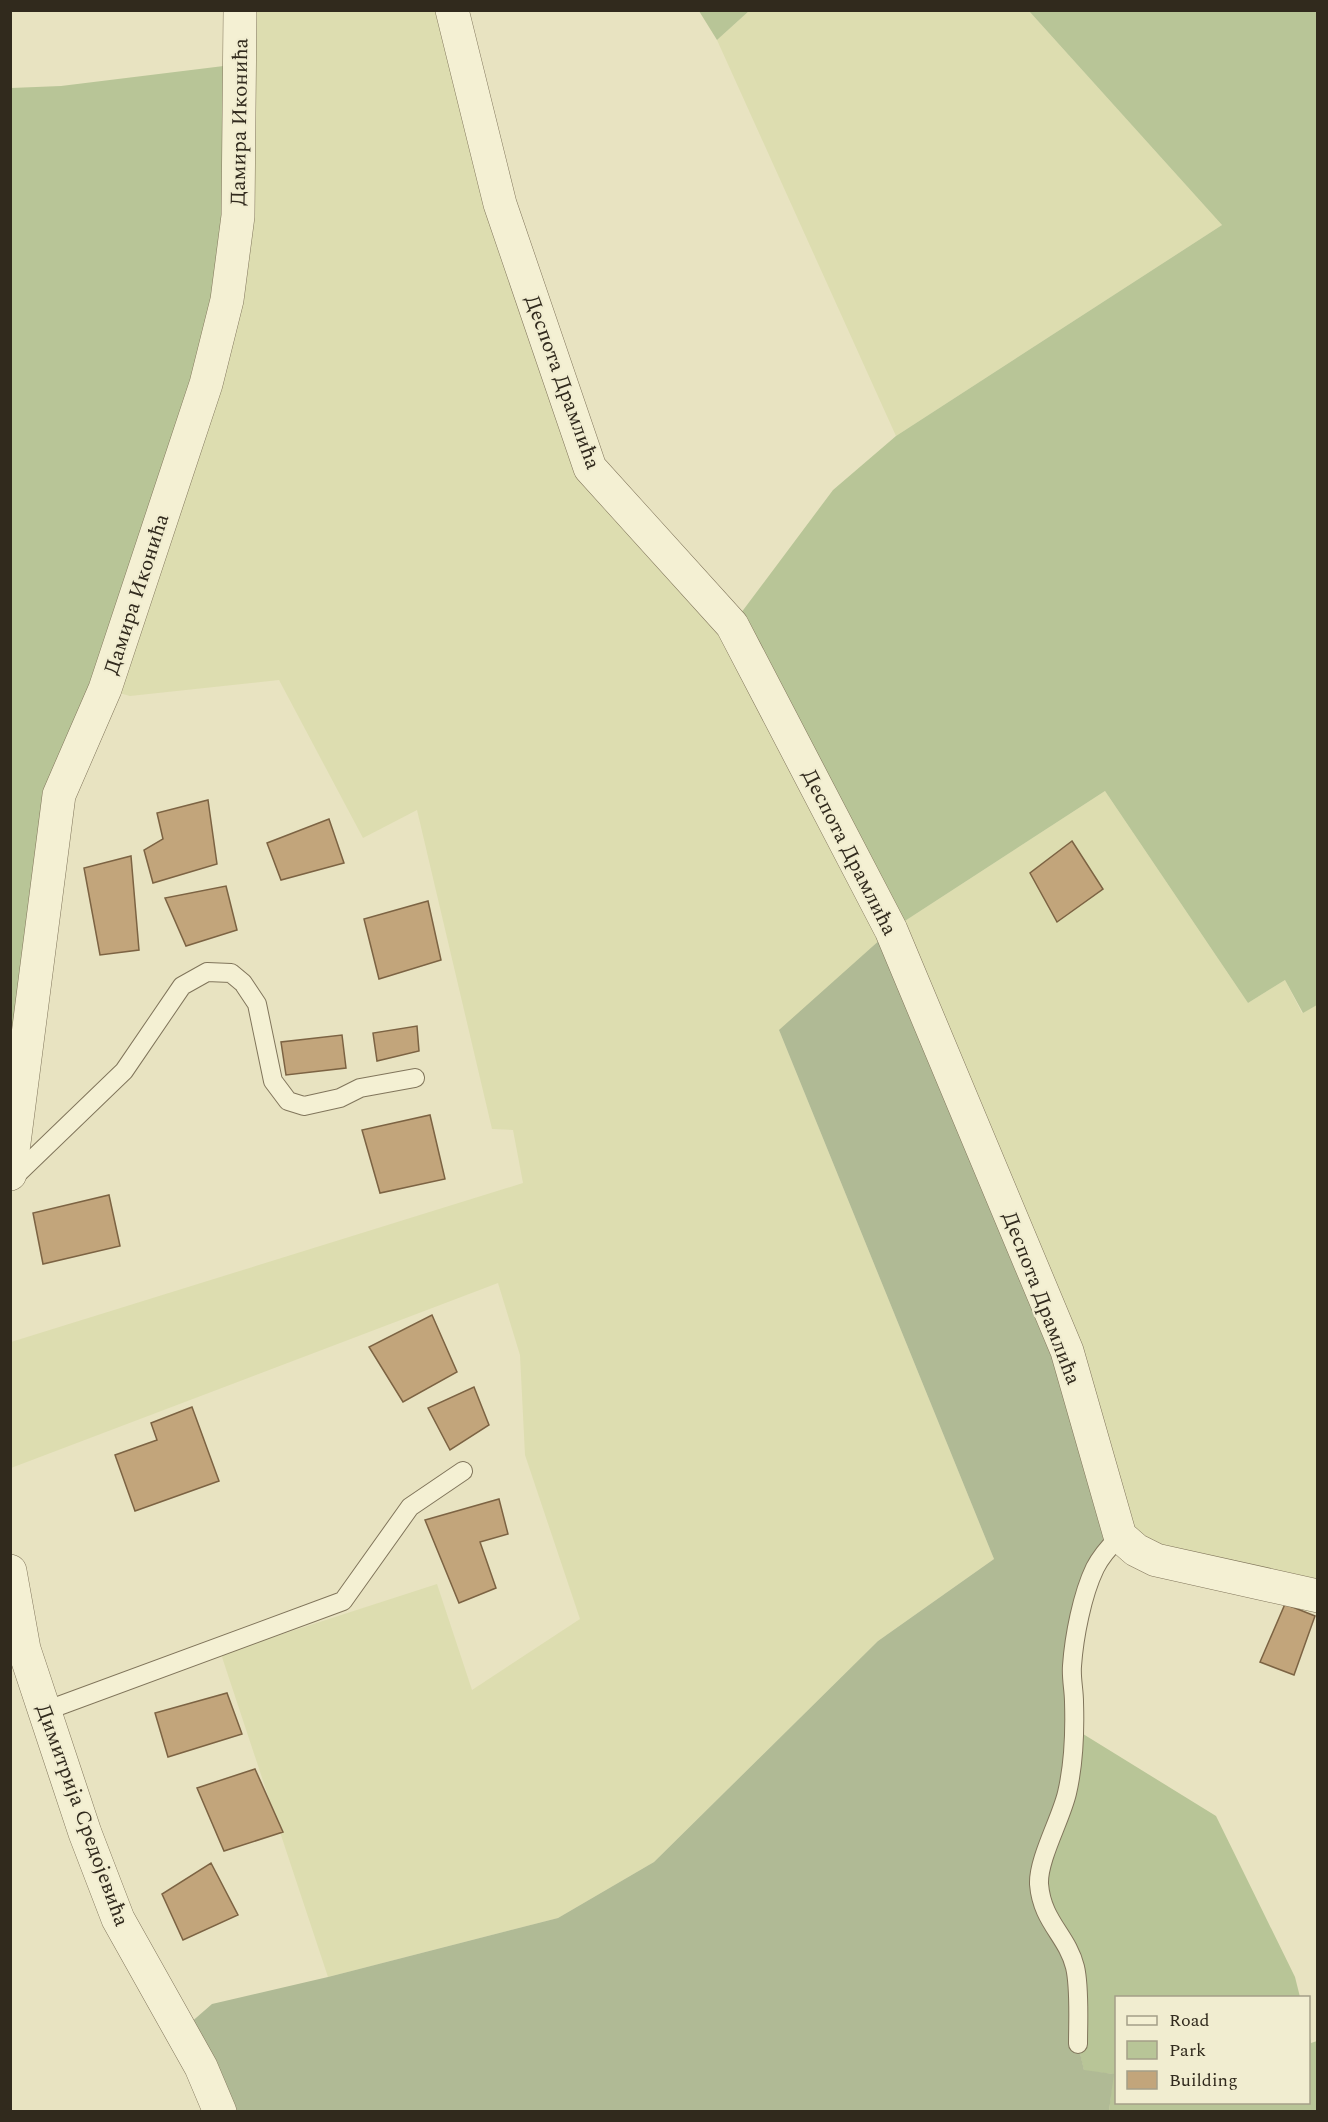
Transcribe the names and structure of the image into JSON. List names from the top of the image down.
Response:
{
  "streets": {
    "street": ["Дамира Иконића", "Деспота Драмлића", "Димитрија Средојевића"]
  },
  "legend": ["Road", "Park", "Building"]
}
